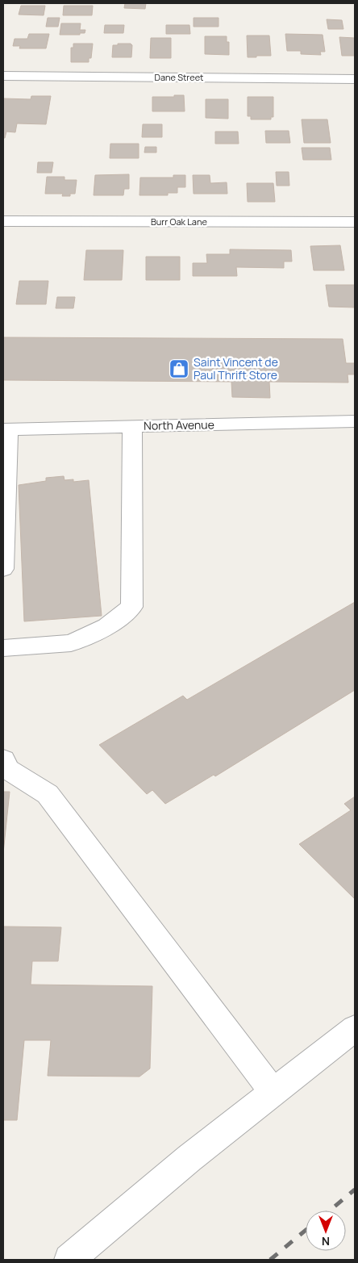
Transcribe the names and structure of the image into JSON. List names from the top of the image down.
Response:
{
  "streets": {
    "street": ["Dane Street", "Burr Oak Lane", "North Avenue"]
  },
  "places": {
    "shop": ["Saint Vincent de Paul Thrift Store"]
  },
  "north": "bottom"
}
